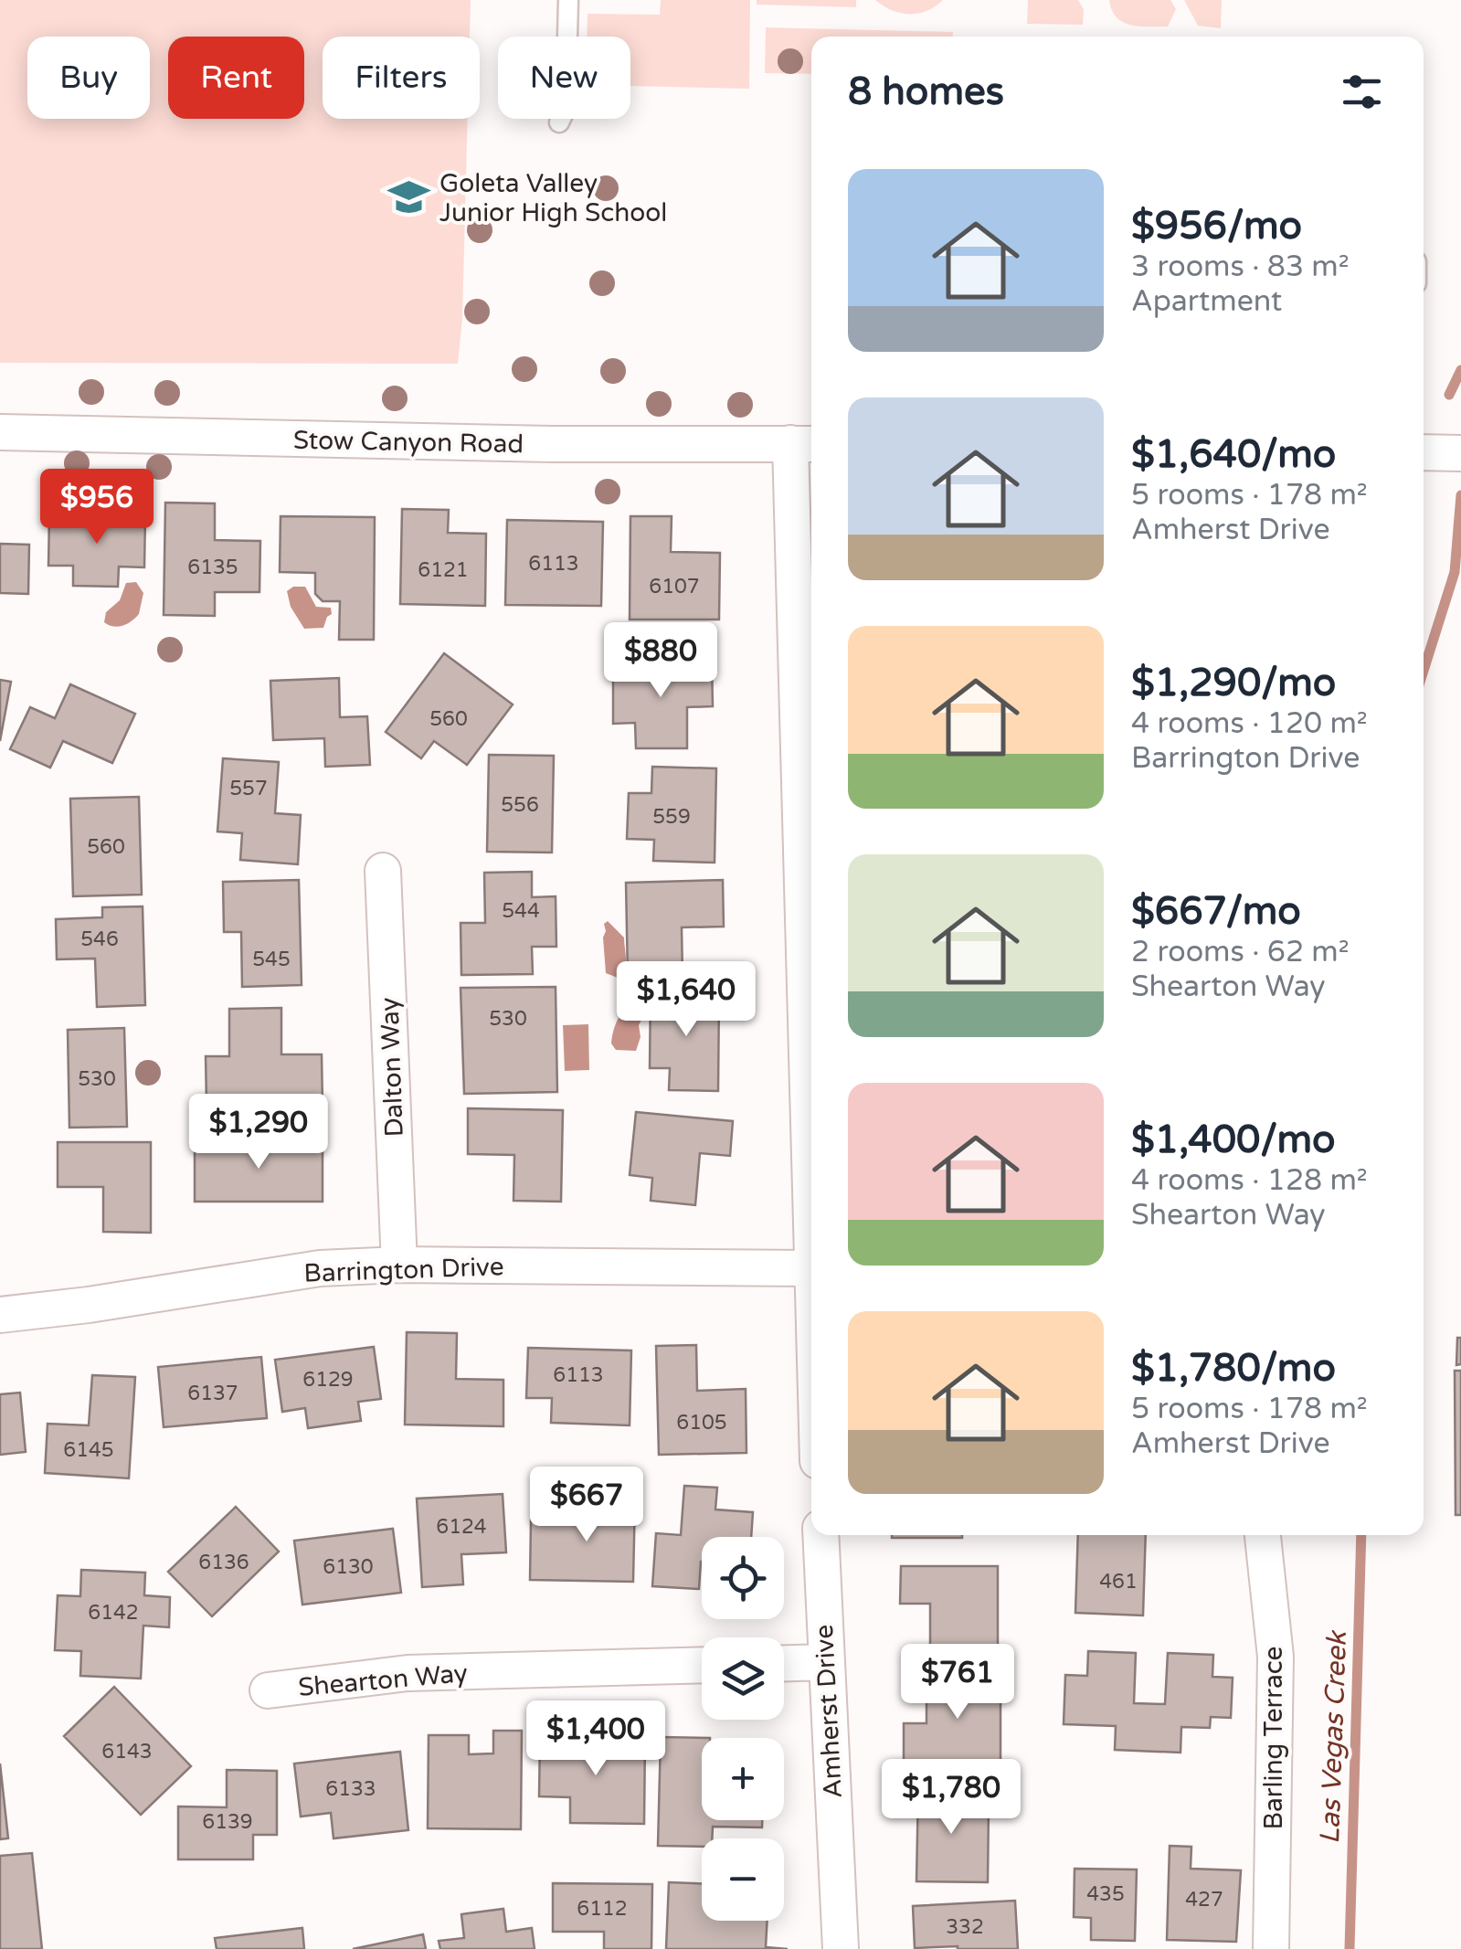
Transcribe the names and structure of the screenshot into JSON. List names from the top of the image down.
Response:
{
  "streets": {
    "street": [
      "Stow Canyon Road",
      "Dalton Way",
      "Barrington Drive",
      "Shearton Way",
      "Amherst Drive",
      "Barling Terrace"
    ]
  },
  "crossings": [
    ["Dalton Way", "Barrington Drive"]
  ],
  "water": ["Las Vegas Creek"],
  "places": {
    "school or university": ["Goleta Valley Junior High School"]
  },
  "house_numbers": [
    "6113",
    "6135",
    "6121",
    "6107",
    "560",
    "557",
    "556",
    "559",
    "560",
    "544",
    "546",
    "545",
    "530",
    "530",
    "6113",
    "6129",
    "6137",
    "6105",
    "6145",
    "6124",
    "6136",
    "6130",
    "461",
    "6142",
    "6143",
    "6133",
    "6139",
    "435",
    "427",
    "6112",
    "332"
  ],
  "page": {
    "chip": [
      "Buy",
      "Rent",
      "Filters",
      "New"
    ],
    "heading": "8 homes",
    "list": [
      {
        "name": "$956/mo",
        "note": "3 rooms · 83 m² · Apartment"
      },
      {
        "name": "$1,640/mo",
        "note": "5 rooms · 178 m² · Amherst Drive"
      },
      {
        "name": "$1,290/mo",
        "note": "4 rooms · 120 m² · Barrington Drive"
      },
      {
        "name": "$667/mo",
        "note": "2 rooms · 62 m² · Shearton Way"
      },
      {
        "name": "$1,400/mo",
        "note": "4 rooms · 128 m² · Shearton Way"
      },
      {
        "name": "$1,780/mo",
        "note": "5 rooms · 178 m² · Amherst Drive"
      }
    ],
    "price": [
      "$956",
      "$880",
      "$1,640",
      "$1,290",
      "$667",
      "$761",
      "$1,400",
      "$1,780"
    ],
    "map_buttons": ["+", "−"]
  }
}
